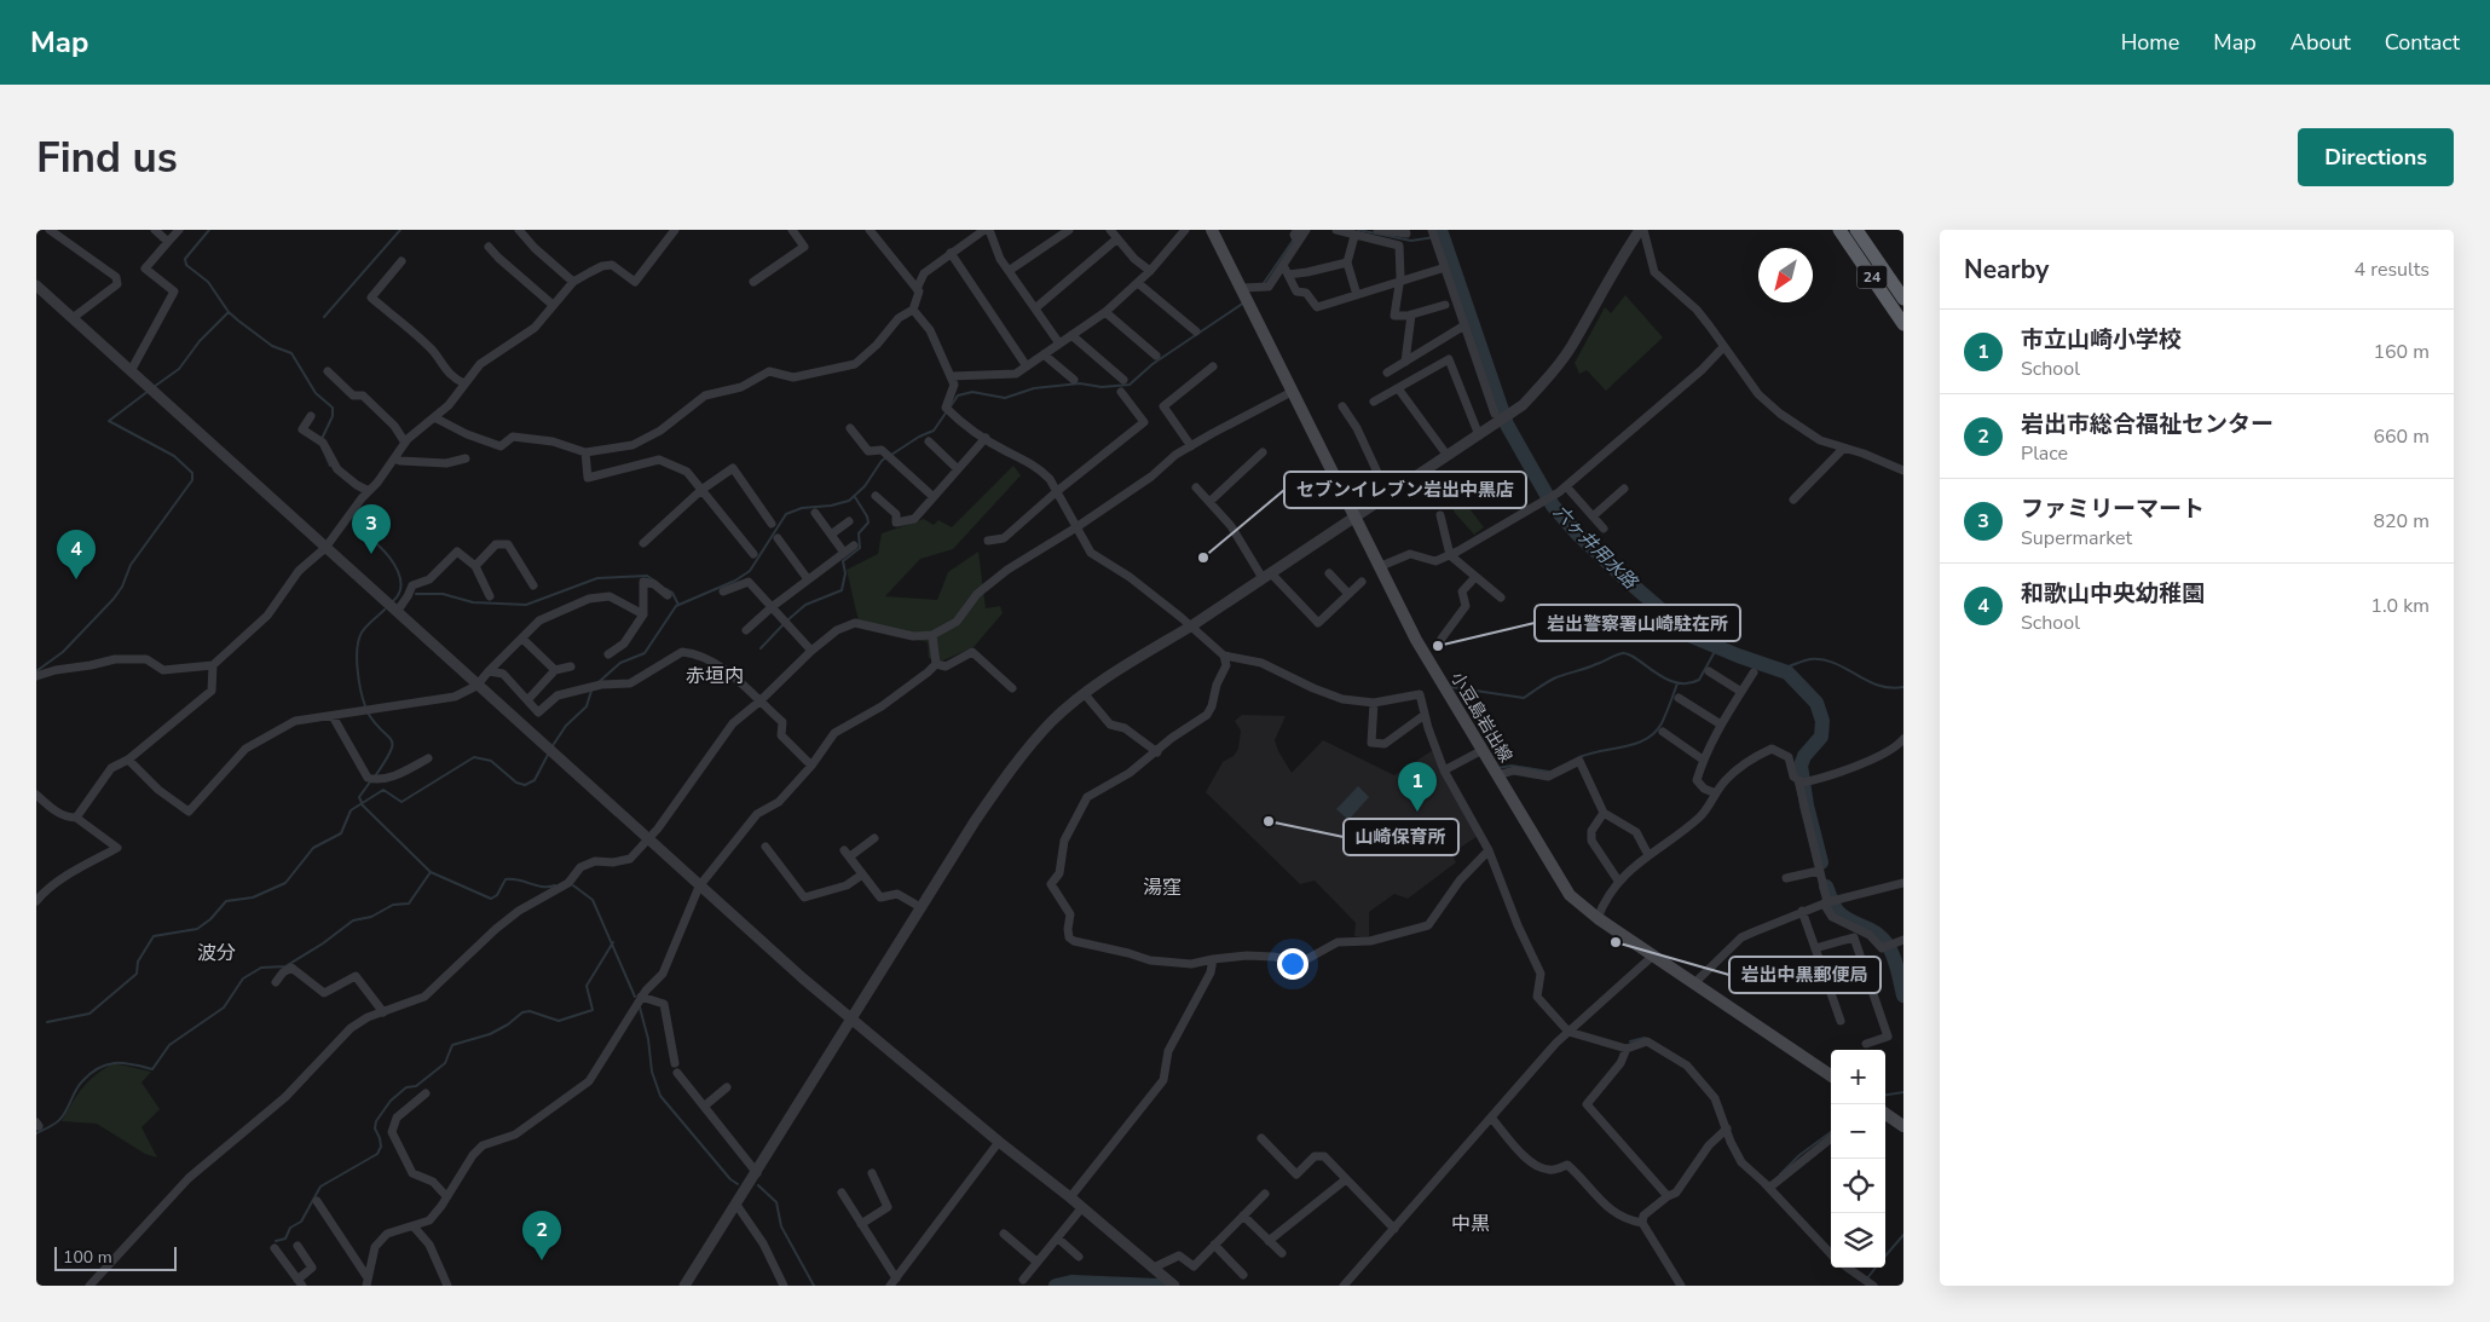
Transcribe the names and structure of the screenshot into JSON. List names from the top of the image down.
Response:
{
  "streets": {
    "highway": ["24"],
    "main road": ["小豆島岩出線"]
  },
  "districts": [
    "赤垣内",
    "湯窪",
    "波分",
    "中黒"
  ],
  "water": ["六ヶ井用水路"],
  "places": [
    "セブンイレブン岩出中黒店",
    "岩出警察署山崎駐在所",
    "山崎保育所",
    "岩出中黒郵便局"
  ],
  "scale_bar": "100 m",
  "north": "bottom left",
  "page": {
    "header": "Map",
    "nav": [
      "Home",
      "Map",
      "About",
      "Contact"
    ],
    "buttons": "Directions",
    "title": "Find us",
    "heading": ["Nearby", "4 results"],
    "list": [
      {
        "mark": "1",
        "name": "市立山崎小学校",
        "note": "School",
        "value": "160 m"
      },
      {
        "mark": "2",
        "name": "岩出市総合福祉センター",
        "note": "Place",
        "value": "660 m"
      },
      {
        "mark": "3",
        "name": "ファミリーマート",
        "note": "Supermarket",
        "value": "820 m"
      },
      {
        "mark": "4",
        "name": "和歌山中央幼稚園",
        "note": "School",
        "value": "1.0 km"
      }
    ],
    "pins": [
      "3",
      "4",
      "1",
      "2"
    ],
    "map_buttons": ["+", "−"],
    "scale": "100 m"
  }
}
